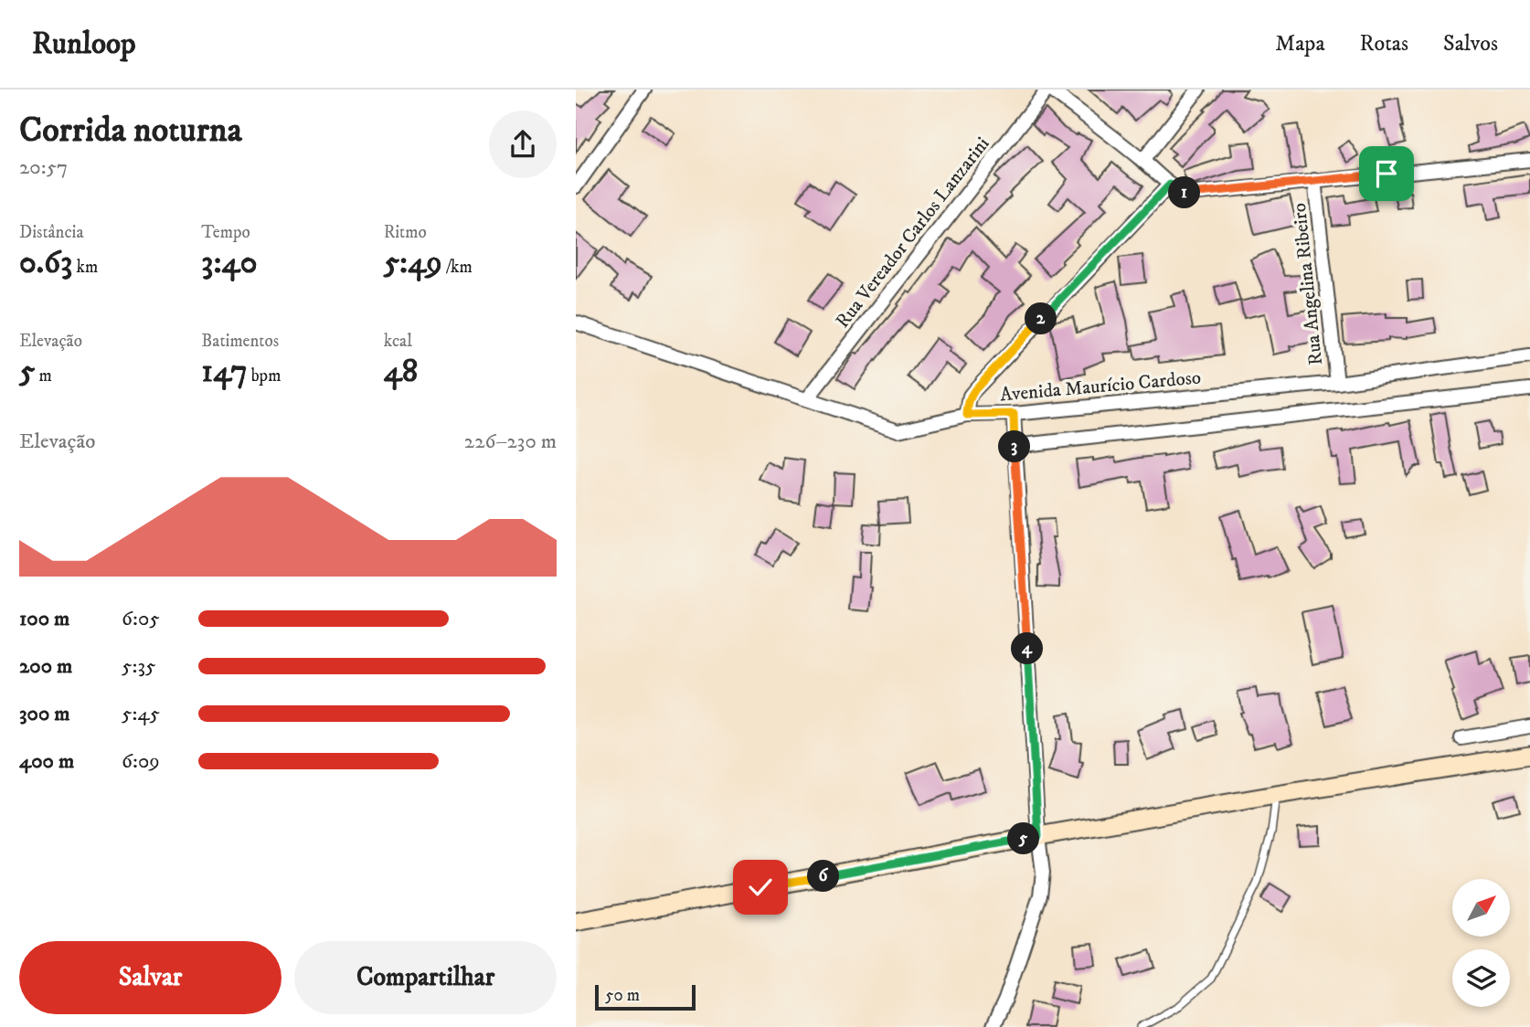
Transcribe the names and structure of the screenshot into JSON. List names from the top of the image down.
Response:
{
  "streets": {
    "street": ["Rua Vereador Carlos Lanzarini", "Rua Angelina Ribeiro", "Avenida Maurício Cardoso"]
  },
  "crossings": [
    ["Rua Vereador Carlos Lanzarini", "Avenida Maurício Cardoso"],
    ["Rua Angelina Ribeiro", "Avenida Maurício Cardoso"]
  ],
  "scale_bar": "50 m",
  "north": "top right",
  "page": {
    "header": "Runloop",
    "nav": ["Mapa", "Rotas", "Salvos"],
    "heading": ["Corrida noturna", "20:57"],
    "pins": [
      "1",
      "2",
      "3",
      "4",
      "5",
      "6"
    ],
    "stats": [
      ["Distância", "0.63 km"],
      ["Tempo", "3:40"],
      ["Ritmo", "5:49 /km"],
      ["Elevação", "5 m"],
      ["Batimentos", "147 bpm"],
      ["kcal", "48"]
    ],
    "chart": ["Elevação", "226–230 m"],
    "list": [
      {
        "name": "100 m",
        "note": "6:05"
      },
      {
        "name": "200 m",
        "note": "5:35"
      },
      {
        "name": "300 m",
        "note": "5:45"
      },
      {
        "name": "400 m",
        "note": "6:09"
      }
    ],
    "buttons": ["Salvar", "Compartilhar"],
    "scale": "50 m"
  }
}
